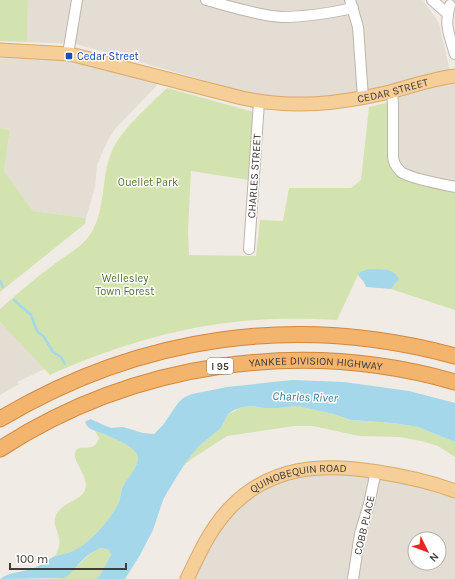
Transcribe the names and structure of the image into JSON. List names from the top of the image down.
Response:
{
  "streets": {
    "highway": ["YANKEE DIVISION HIGHWAY", "I 95"],
    "main road": ["CEDAR STREET", "QUINOBEQUIN ROAD"],
    "street": ["CHARLES STREET", "COBB PLACE"]
  },
  "crossings": [
    ["CEDAR STREET", "CHARLES STREET"],
    ["QUINOBEQUIN ROAD", "COBB PLACE"]
  ],
  "water": ["Charles River"],
  "parks": ["Ouellet Park", "Wellesley Town Forest"],
  "places": {
    "transit": ["Cedar Street"]
  },
  "scale_bar": "100 m",
  "north": "bottom right"
}
